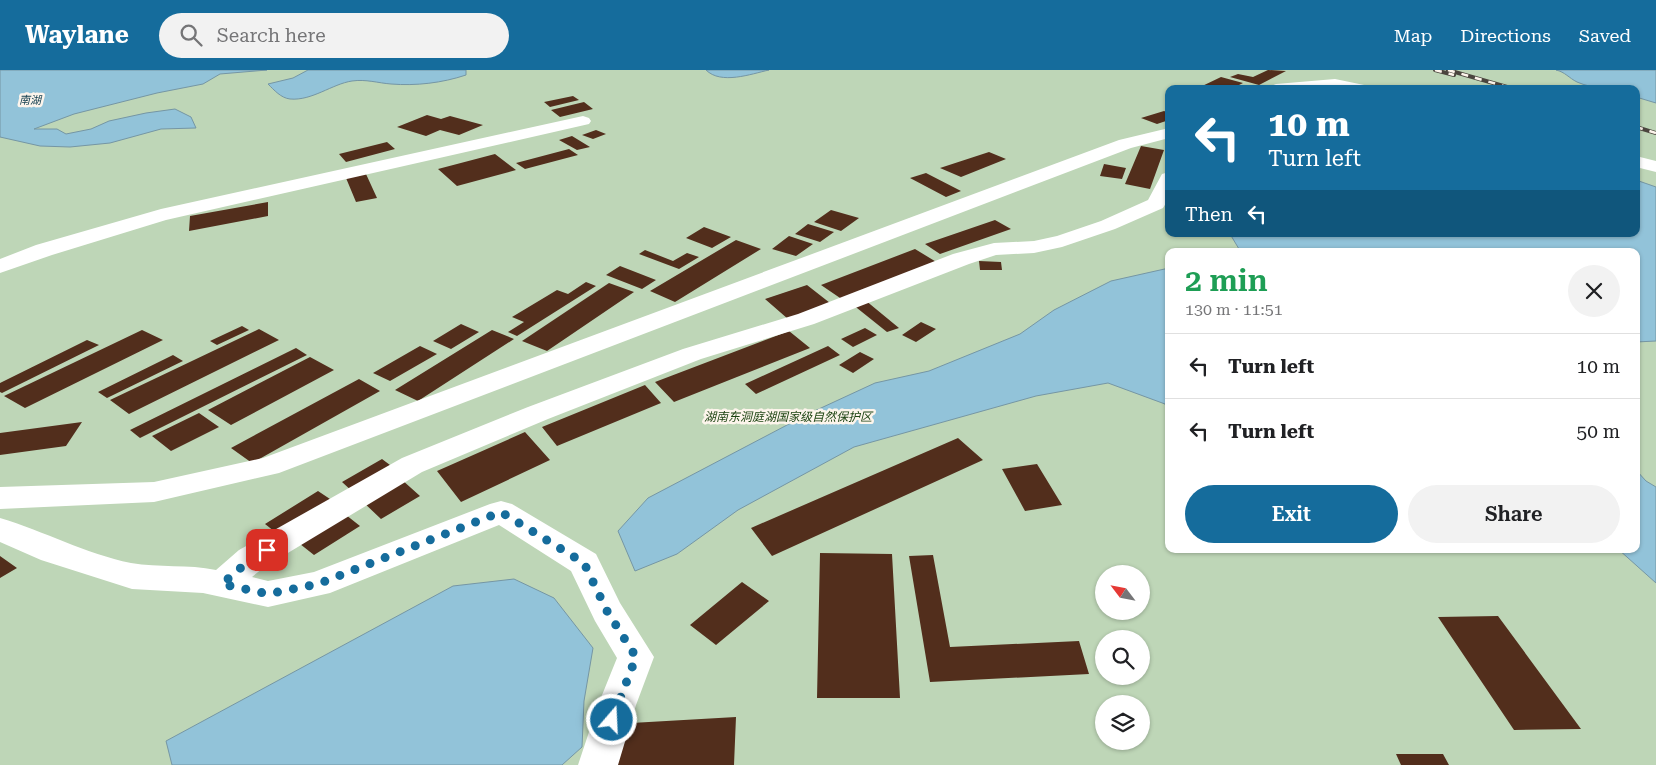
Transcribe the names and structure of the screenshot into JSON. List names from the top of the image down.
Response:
{
  "water": ["南湖"],
  "parks": ["湖南东洞庭湖国家级自然保护区"],
  "north": "top left",
  "page": {
    "header": "Waylane",
    "search": "Search here",
    "nav": ["Map", "Directions", "Saved"],
    "turn": ["10 m", "Turn left"],
    "then": "Then",
    "heading": ["2 min", "130 m · 11:51"],
    "list": [
      {
        "name": "Turn left",
        "value": "10 m"
      },
      {
        "name": "Turn left",
        "value": "50 m"
      }
    ],
    "buttons": ["Exit", "Share"]
  }
}
